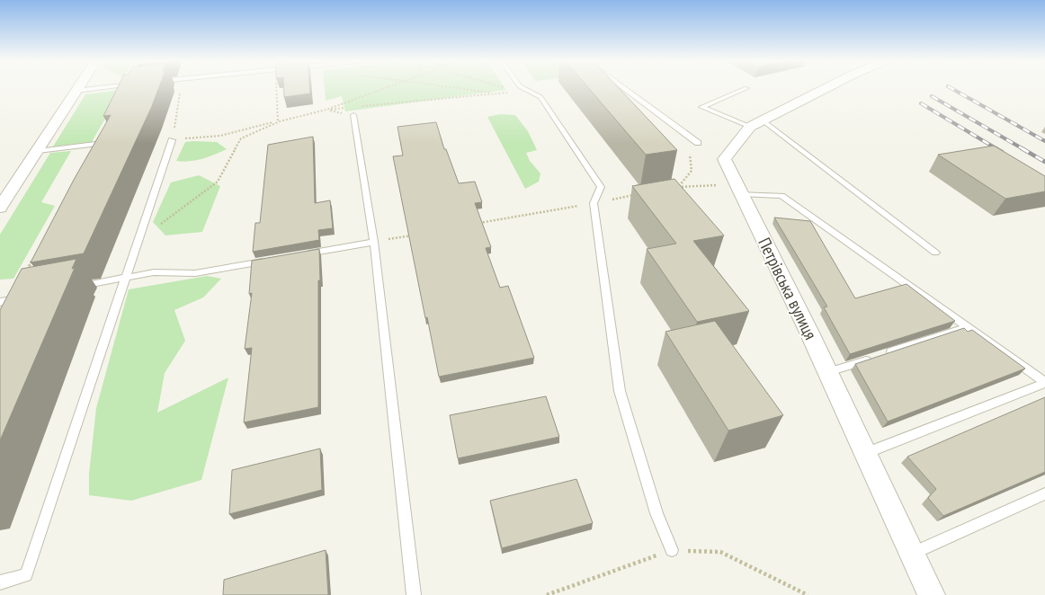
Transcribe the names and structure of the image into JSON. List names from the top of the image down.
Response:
{
  "streets": {
    "street": ["Петрівська вулиця"]
  }
}
